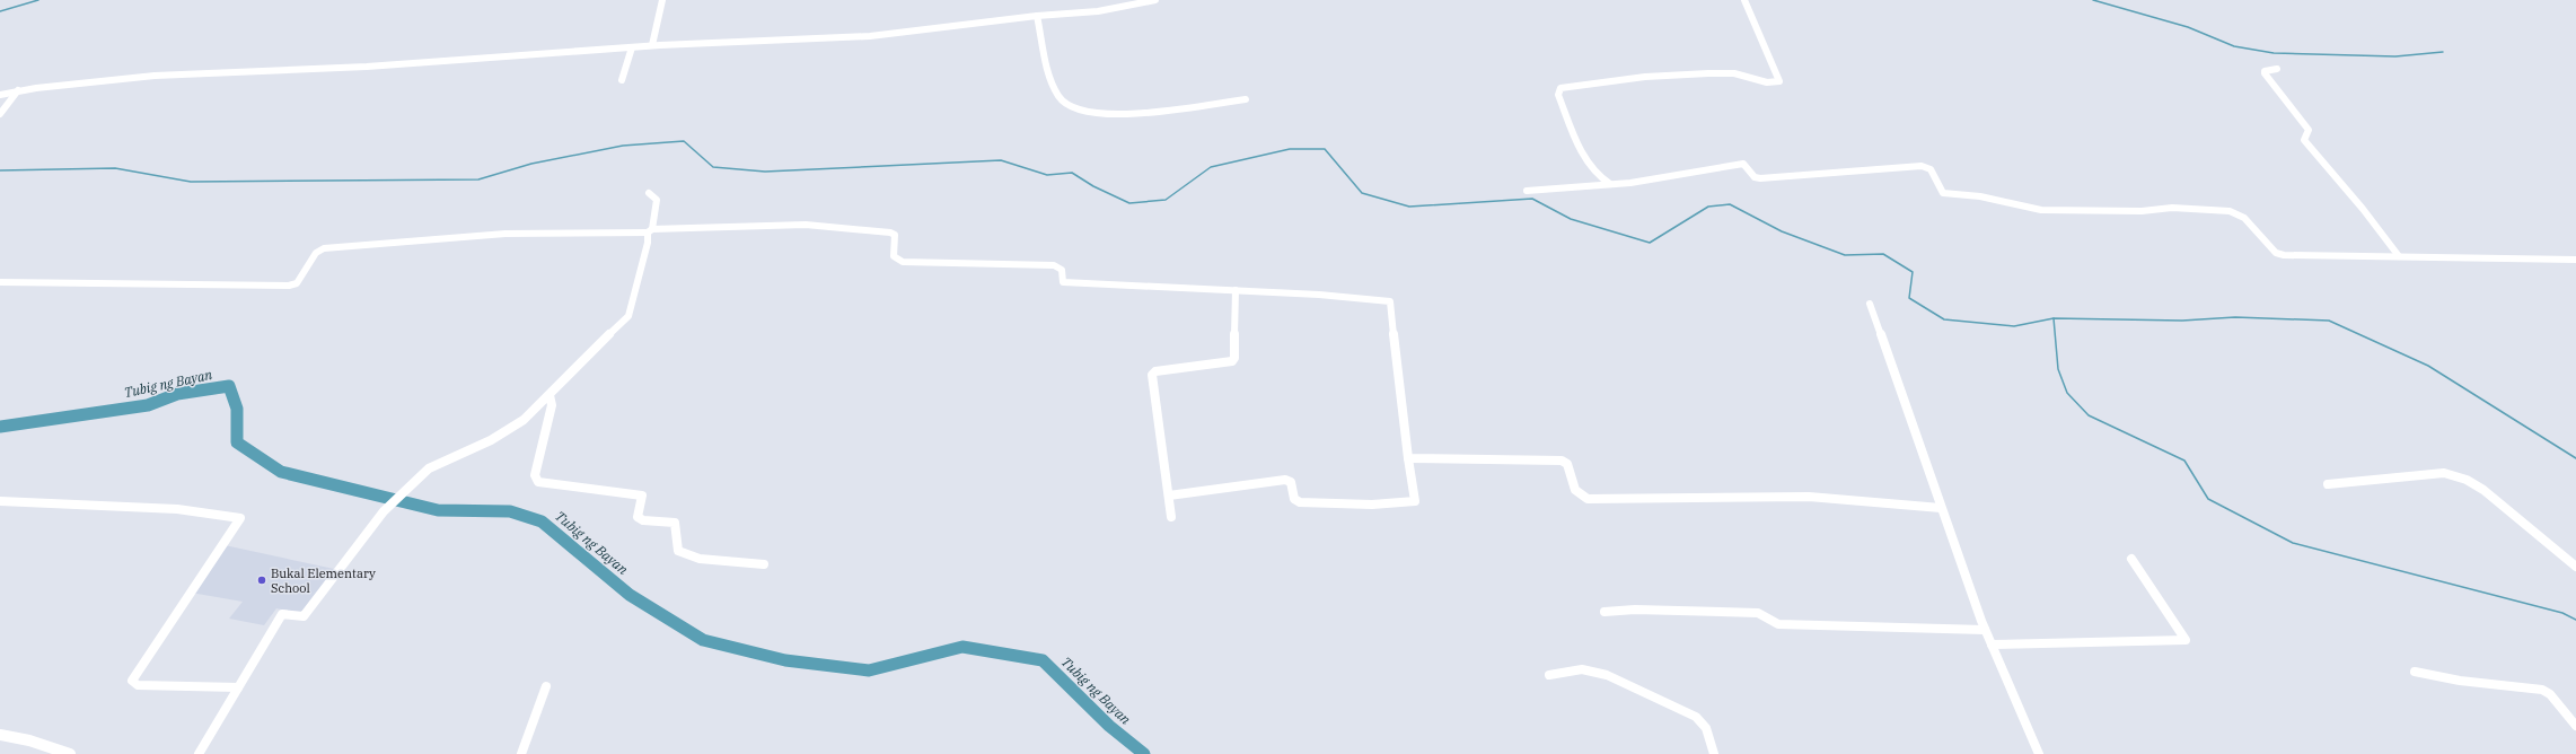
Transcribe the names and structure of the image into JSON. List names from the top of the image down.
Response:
{
  "water": ["Tubig ng Bayan"],
  "places": ["Bukal Elementary School"]
}
